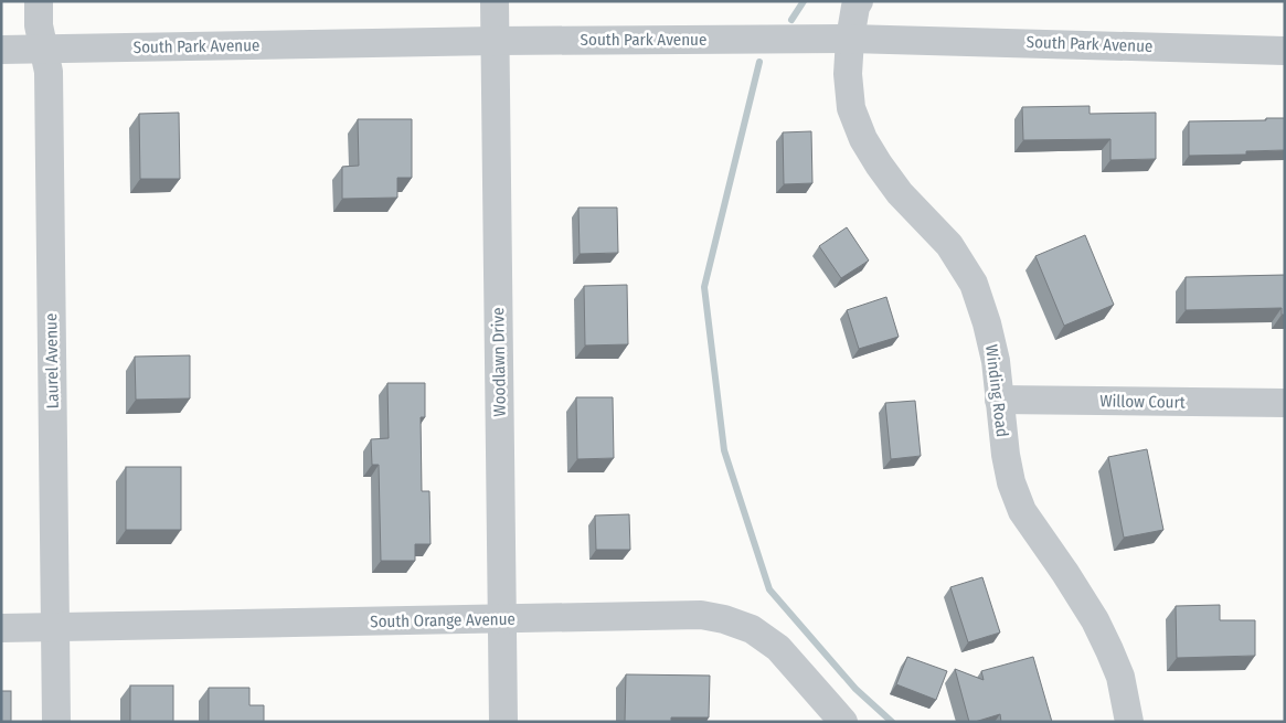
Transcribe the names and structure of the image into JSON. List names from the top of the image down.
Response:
{
  "streets": {
    "street": [
      "South Park Avenue",
      "Laurel Avenue",
      "Woodlawn Drive",
      "Winding Road",
      "Willow Court",
      "South Orange Avenue"
    ]
  },
  "crossings": [
    ["South Park Avenue", "Laurel Avenue"],
    ["South Park Avenue", "Woodlawn Drive"],
    ["South Park Avenue", "Winding Road"],
    ["Laurel Avenue", "South Orange Avenue"],
    ["Woodlawn Drive", "South Orange Avenue"],
    ["Winding Road", "Willow Court"]
  ]
}
